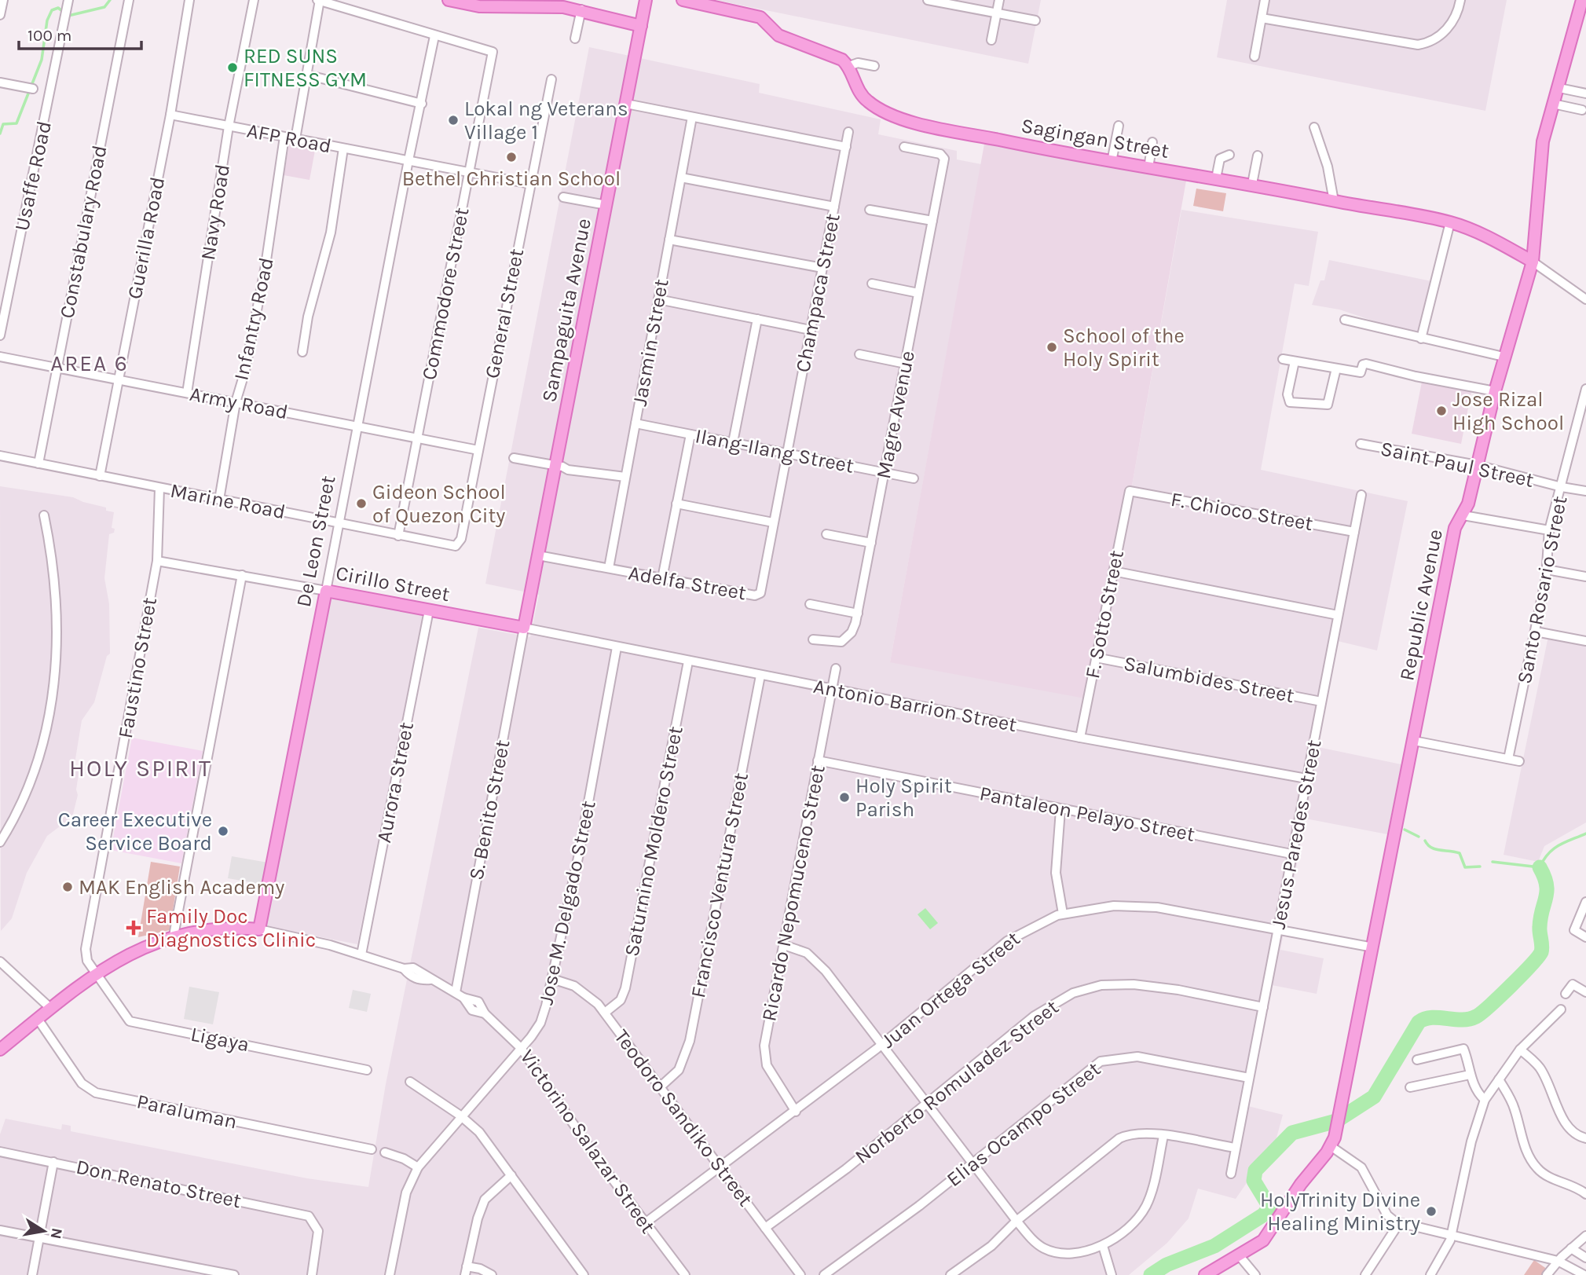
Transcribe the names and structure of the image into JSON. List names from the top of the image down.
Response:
{
  "streets": {
    "main road": [
      "Sagingan Street",
      "Sampaguita Avenue",
      "De Leon Street",
      "Cirillo Street",
      "Republic Avenue"
    ],
    "street": [
      "AFP Road",
      "Usaffe Road",
      "Navy Road",
      "Constabulary Road",
      "Guerilla Road",
      "Champaca Street",
      "Commodore Street",
      "General Street",
      "Infantry Road",
      "Jasmin Street",
      "Army Road",
      "Magre Avenue",
      "Ilang-Ilang Street",
      "Saint Paul Street",
      "Marine Road",
      "F. Chioco Street",
      "Adelfa Street",
      "Santo Rosario Street",
      "F. Sotto Street",
      "Faustino Street",
      "Salumbides Street",
      "Antonio Barrion Street",
      "Aurora Street",
      "S. Benito Street",
      "Pantaleon Pelayo Street",
      "Jesus Paredes Street",
      "Saturnino Moldero Street",
      "Francisco Ventura Street",
      "Ricardo Nepomuceno Street",
      "Jose M. Delgado Street",
      "Juan Ortega Street",
      "Ligaya",
      "Norberto Romuladez Street",
      "Paraluman",
      "Teodoro Sandiko Street",
      "Elias Ocampo Street",
      "Victorino Salazar Street",
      "Don Renato Street"
    ]
  },
  "crossings": [
    ["AFP Road", "Navy Road"],
    ["AFP Road", "Guerilla Road"],
    ["AFP Road", "Commodore Street"],
    ["AFP Road", "General Street"],
    ["AFP Road", "Infantry Road"],
    ["AFP Road", "De Leon Street"],
    ["Sagingan Street", "Republic Avenue"],
    ["Navy Road", "Army Road"],
    ["Constabulary Road", "Army Road"],
    ["Constabulary Road", "Marine Road"],
    ["Guerilla Road", "Army Road"],
    ["Guerilla Road", "Marine Road"],
    ["Champaca Street", "Ilang-Ilang Street"],
    ["Champaca Street", "Adelfa Street"],
    ["Commodore Street", "Army Road"],
    ["Commodore Street", "Marine Road"],
    ["Commodore Street", "De Leon Street"],
    ["Sampaguita Avenue", "Adelfa Street"],
    ["Sampaguita Avenue", "Cirillo Street"],
    ["Sampaguita Avenue", "Antonio Barrion Street"],
    ["Sampaguita Avenue", "S. Benito Street"],
    ["General Street", "Army Road"],
    ["General Street", "Marine Road"],
    ["Infantry Road", "Army Road"],
    ["Infantry Road", "Marine Road"],
    ["Jasmin Street", "Ilang-Ilang Street"],
    ["Jasmin Street", "Adelfa Street"],
    ["Army Road", "De Leon Street"],
    ["Magre Avenue", "Ilang-Ilang Street"],
    ["Ilang-Ilang Street", "Adelfa Street"],
    ["Saint Paul Street", "Santo Rosario Street"],
    ["Saint Paul Street", "Republic Avenue"],
    ["Marine Road", "De Leon Street"],
    ["Marine Road", "Faustino Street"],
    ["F. Chioco Street", "F. Sotto Street"],
    ["F. Chioco Street", "Jesus Paredes Street"],
    ["De Leon Street", "Cirillo Street"],
    ["De Leon Street", "Victorino Salazar Street"],
    ["Cirillo Street", "Faustino Street"],
    ["Cirillo Street", "Antonio Barrion Street"],
    ["Cirillo Street", "Aurora Street"],
    ["Cirillo Street", "S. Benito Street"],
    ["Republic Avenue", "Juan Ortega Street"],
    ["F. Sotto Street", "Salumbides Street"],
    ["F. Sotto Street", "Antonio Barrion Street"],
    ["Faustino Street", "Ligaya"],
    ["Salumbides Street", "Jesus Paredes Street"],
    ["Antonio Barrion Street", "S. Benito Street"],
    ["Antonio Barrion Street", "Jesus Paredes Street"],
    ["Antonio Barrion Street", "Saturnino Moldero Street"],
    ["Antonio Barrion Street", "Francisco Ventura Street"],
    ["Antonio Barrion Street", "Ricardo Nepomuceno Street"],
    ["Antonio Barrion Street", "Jose M. Delgado Street"],
    ["Aurora Street", "Victorino Salazar Street"],
    ["S. Benito Street", "Victorino Salazar Street"],
    ["Pantaleon Pelayo Street", "Jesus Paredes Street"],
    ["Pantaleon Pelayo Street", "Ricardo Nepomuceno Street"],
    ["Jesus Paredes Street", "Juan Ortega Street"],
    ["Jesus Paredes Street", "Norberto Romuladez Street"],
    ["Jesus Paredes Street", "Elias Ocampo Street"],
    ["Saturnino Moldero Street", "Teodoro Sandiko Street"],
    ["Francisco Ventura Street", "Teodoro Sandiko Street"],
    ["Ricardo Nepomuceno Street", "Juan Ortega Street"],
    ["Jose M. Delgado Street", "Teodoro Sandiko Street"],
    ["Jose M. Delgado Street", "Victorino Salazar Street"],
    ["Juan Ortega Street", "Teodoro Sandiko Street"],
    ["Juan Ortega Street", "Victorino Salazar Street"],
    ["Norberto Romuladez Street", "Teodoro Sandiko Street"]
  ],
  "districts": ["AREA 6", "HOLY SPIRIT"],
  "places": {
    "other": [
      "RED SUNS FITNESS GYM",
      "Lokal ng Veterans Village 1",
      "Bethel Christian School",
      "School of the Holy Spirit",
      "Jose Rizal High School",
      "Gideon School of Quezon City",
      "Holy Spirit Parish",
      "Career Executive Service Board",
      "MAK English Academy",
      "HolyTrinity Divine Healing Ministry"
    ],
    "health": ["Family Doc Diagnostics Clinic"]
  },
  "scale_bar": "100 m",
  "north": "right"
}
